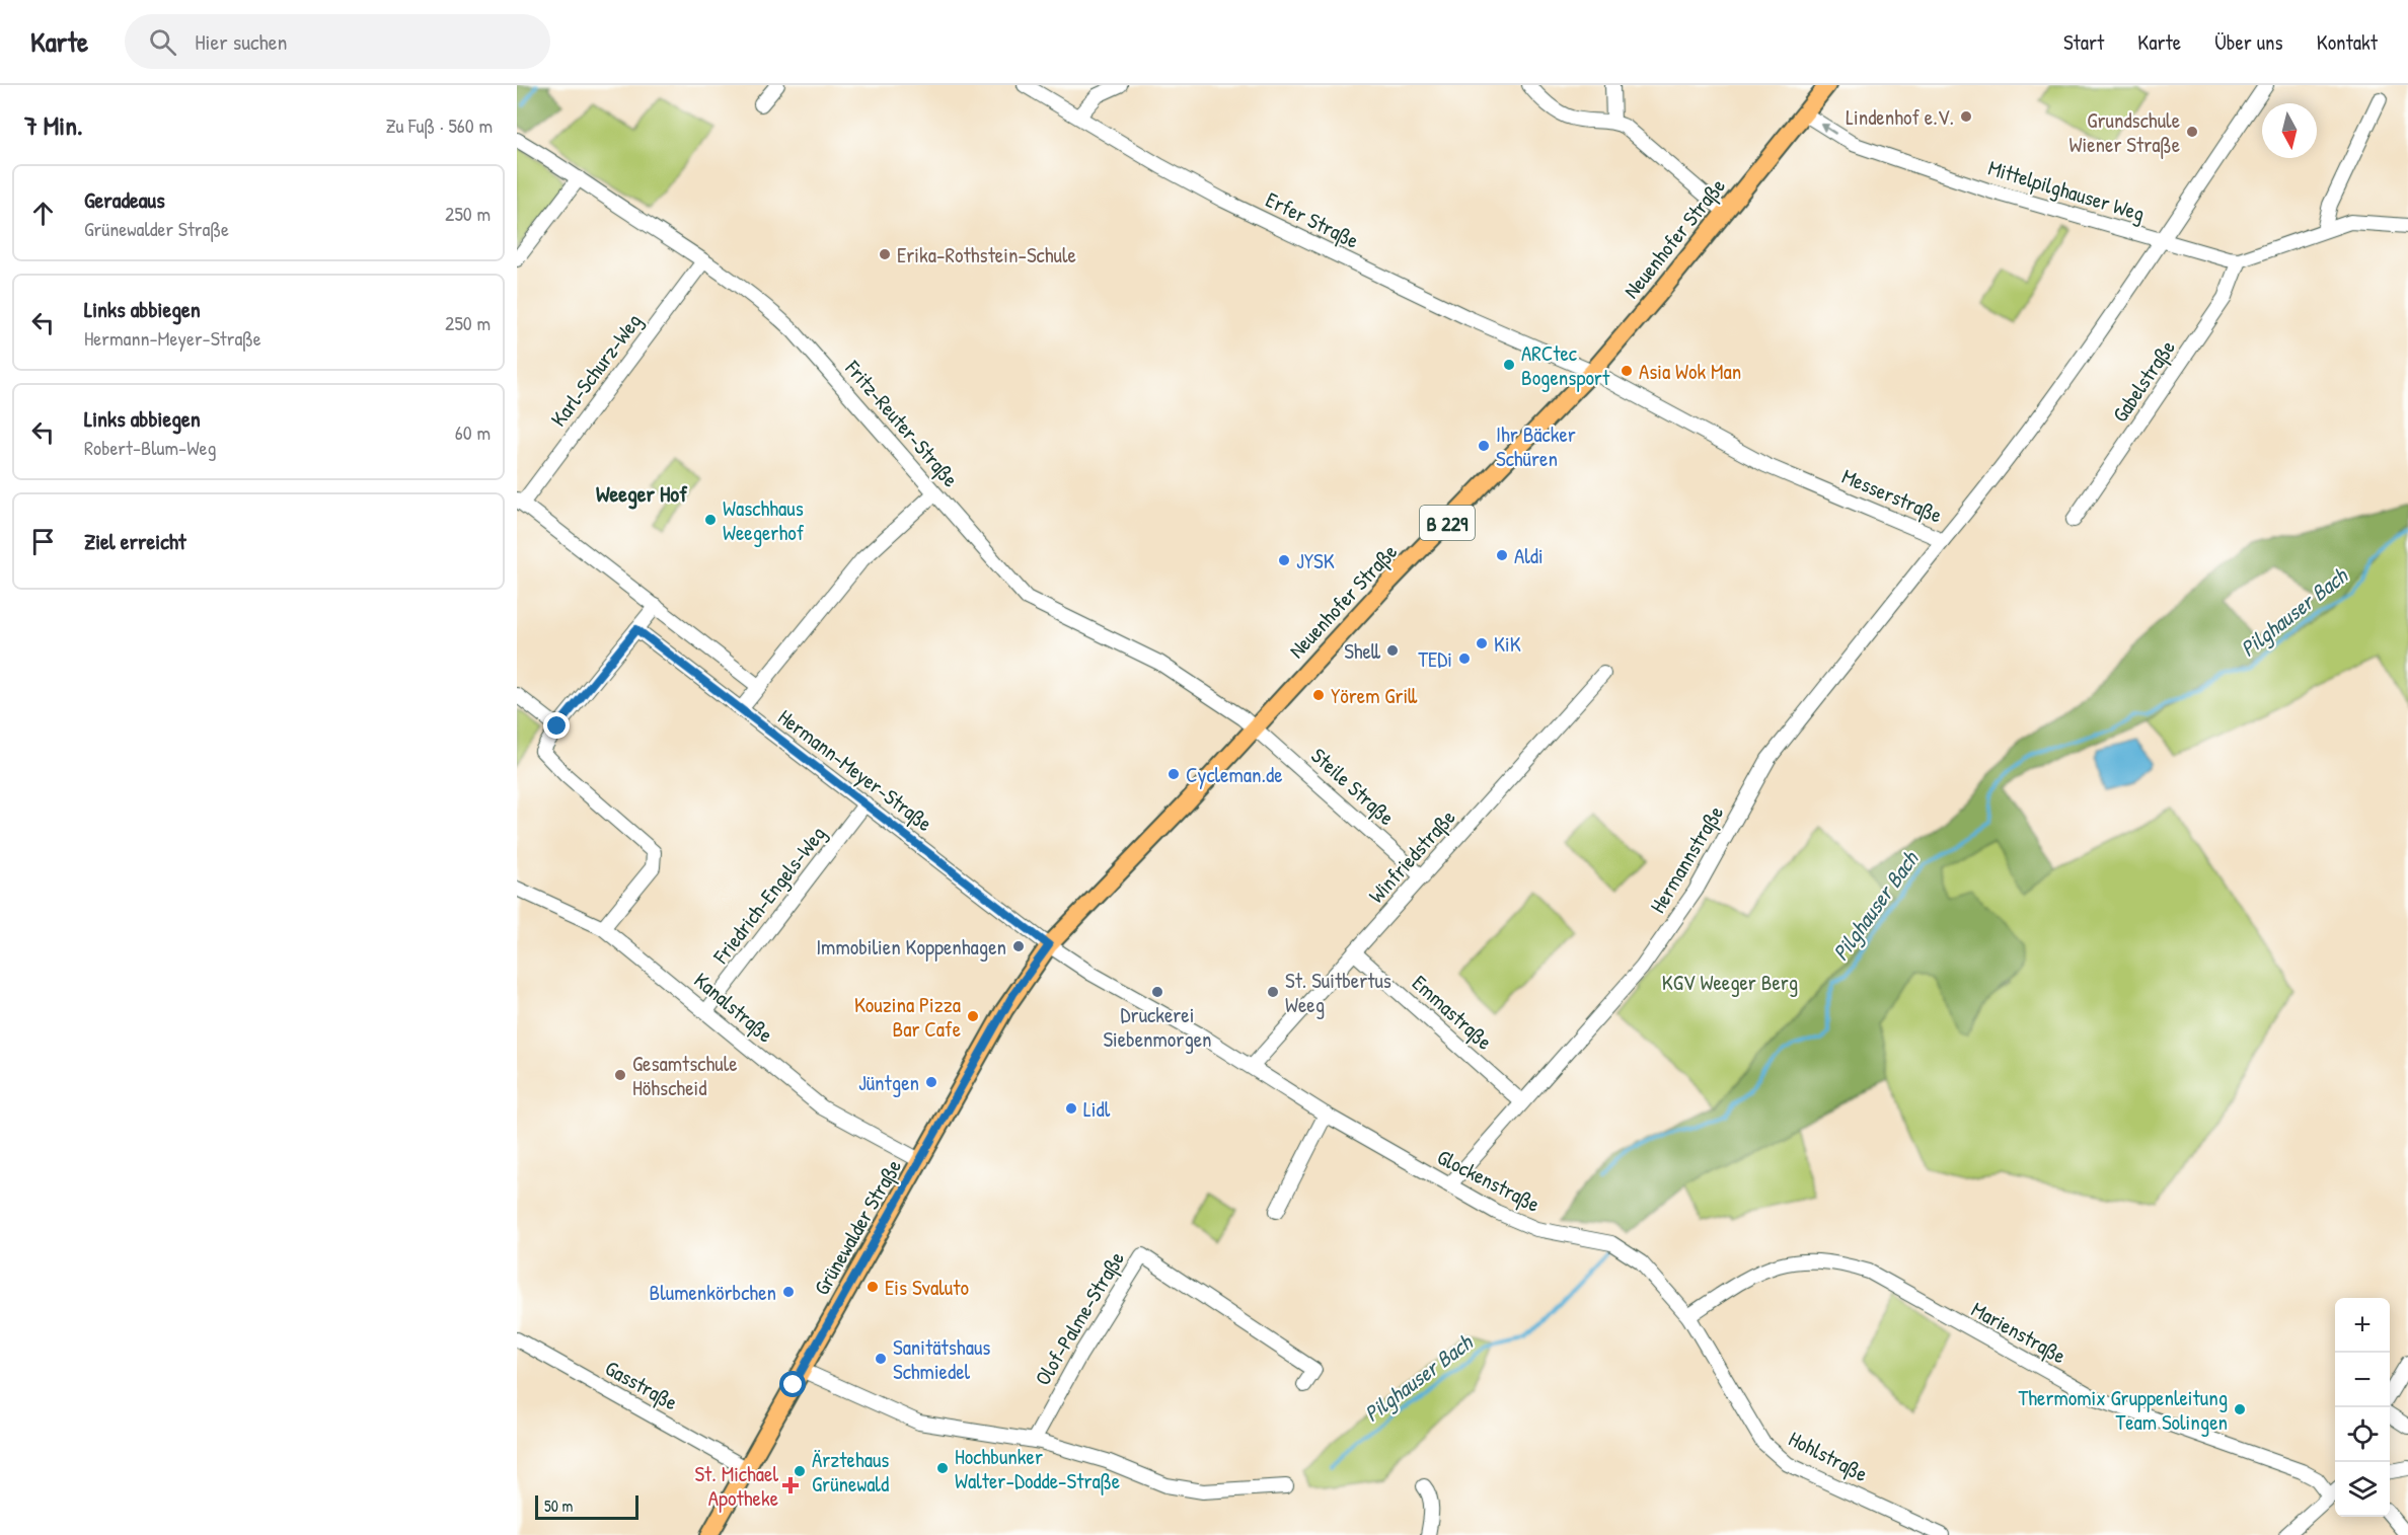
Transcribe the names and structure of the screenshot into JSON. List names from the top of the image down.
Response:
{
  "streets": {
    "main road": ["Neuenhofer Straße", "B 229", "Grünewalder Straße"],
    "street": [
      "Mittelpilghauser Weg",
      "Erfer Straße",
      "Karl-Schurz-Weg",
      "Gabelstraße",
      "Fritz-Reuter-Straße",
      "Messerstraße",
      "Hermann-Meyer-Straße",
      "Steile Straße",
      "Winfriedstraße",
      "Hermannstraße",
      "Friedrich-Engels-Weg",
      "Kanalstraße",
      "Emmastraße",
      "Glockenstraße",
      "Olof-Palme-Straße",
      "Marienstraße",
      "Gasstraße",
      "Hohlstraße"
    ]
  },
  "crossings": [
    ["Mittelpilghauser Weg", "Neuenhofer Straße"],
    ["Mittelpilghauser Weg", "Gabelstraße"],
    ["Mittelpilghauser Weg", "Messerstraße"],
    ["Erfer Straße", "Neuenhofer Straße"],
    ["Erfer Straße", "Messerstraße"],
    ["Neuenhofer Straße", "Fritz-Reuter-Straße"],
    ["Neuenhofer Straße", "Messerstraße"],
    ["Neuenhofer Straße", "Hermann-Meyer-Straße"],
    ["Neuenhofer Straße", "Steile Straße"],
    ["Neuenhofer Straße", "Glockenstraße"],
    ["Neuenhofer Straße", "Grünewalder Straße"],
    ["Karl-Schurz-Weg", "Fritz-Reuter-Straße"],
    ["Fritz-Reuter-Straße", "Steile Straße"],
    ["Messerstraße", "Hermannstraße"],
    ["Hermann-Meyer-Straße", "Friedrich-Engels-Weg"],
    ["Hermann-Meyer-Straße", "Glockenstraße"],
    ["Hermann-Meyer-Straße", "Grünewalder Straße"],
    ["Steile Straße", "Winfriedstraße"],
    ["Winfriedstraße", "Emmastraße"],
    ["Winfriedstraße", "Glockenstraße"],
    ["Hermannstraße", "Emmastraße"],
    ["Hermannstraße", "Glockenstraße"],
    ["Friedrich-Engels-Weg", "Kanalstraße"],
    ["Kanalstraße", "Grünewalder Straße"],
    ["Glockenstraße", "Grünewalder Straße"],
    ["Glockenstraße", "Marienstraße"],
    ["Glockenstraße", "Hohlstraße"],
    ["Grünewalder Straße", "Gasstraße"],
    ["Marienstraße", "Hohlstraße"]
  ],
  "one_way": ["Mittelpilghauser Weg"],
  "districts": ["Weeger Hof"],
  "water": ["Pilghauser Bach"],
  "parks": ["KGV Weeger Berg"],
  "places": {
    "other": [
      "Lindenhof e.V.",
      "Grundschule Wiener Straße",
      "Erika-Rothstein-Schule",
      "ARCtec Bogensport",
      "Asia Wok Man",
      "Ihr Bäcker Schüren",
      "Waschhaus Weegerhof",
      "Aldi",
      "JYSK",
      "KiK",
      "Shell",
      "TEDi",
      "Yörem Grill",
      "Cycleman.de",
      "Immobilien Koppenhagen",
      "Druckerei Siebenmorgen",
      "St. Suitbertus Weeg",
      "Kouzina Pizza Bar Cafe",
      "Gesamtschule Höhscheid",
      "Jüntgen",
      "Lidl",
      "Eis Svaluto",
      "Blumenkörbchen",
      "Sanitätshaus Schmiedel",
      "Thermomix Gruppenleitung Team Solingen",
      "Hochbunker Walter-Dodde-Straße",
      "Ärztehaus Grünewald"
    ],
    "health": ["St. Michael Apotheke"]
  },
  "scale_bar": "50 m",
  "north": "bottom",
  "page": {
    "header": "Karte",
    "search": "Hier suchen",
    "nav": [
      "Start",
      "Karte",
      "Über uns",
      "Kontakt"
    ],
    "heading": ["7 Min.", "Zu Fuß · 560 m"],
    "list": [
      ["Geradeaus", "Grünewalder Straße", "250 m"],
      ["Links abbiegen", "Hermann-Meyer-Straße", "250 m"],
      ["Links abbiegen", "Robert-Blum-Weg", "60 m"],
      "Ziel erreicht"
    ],
    "map_buttons": ["+", "−"],
    "scale": "50 m"
  }
}
